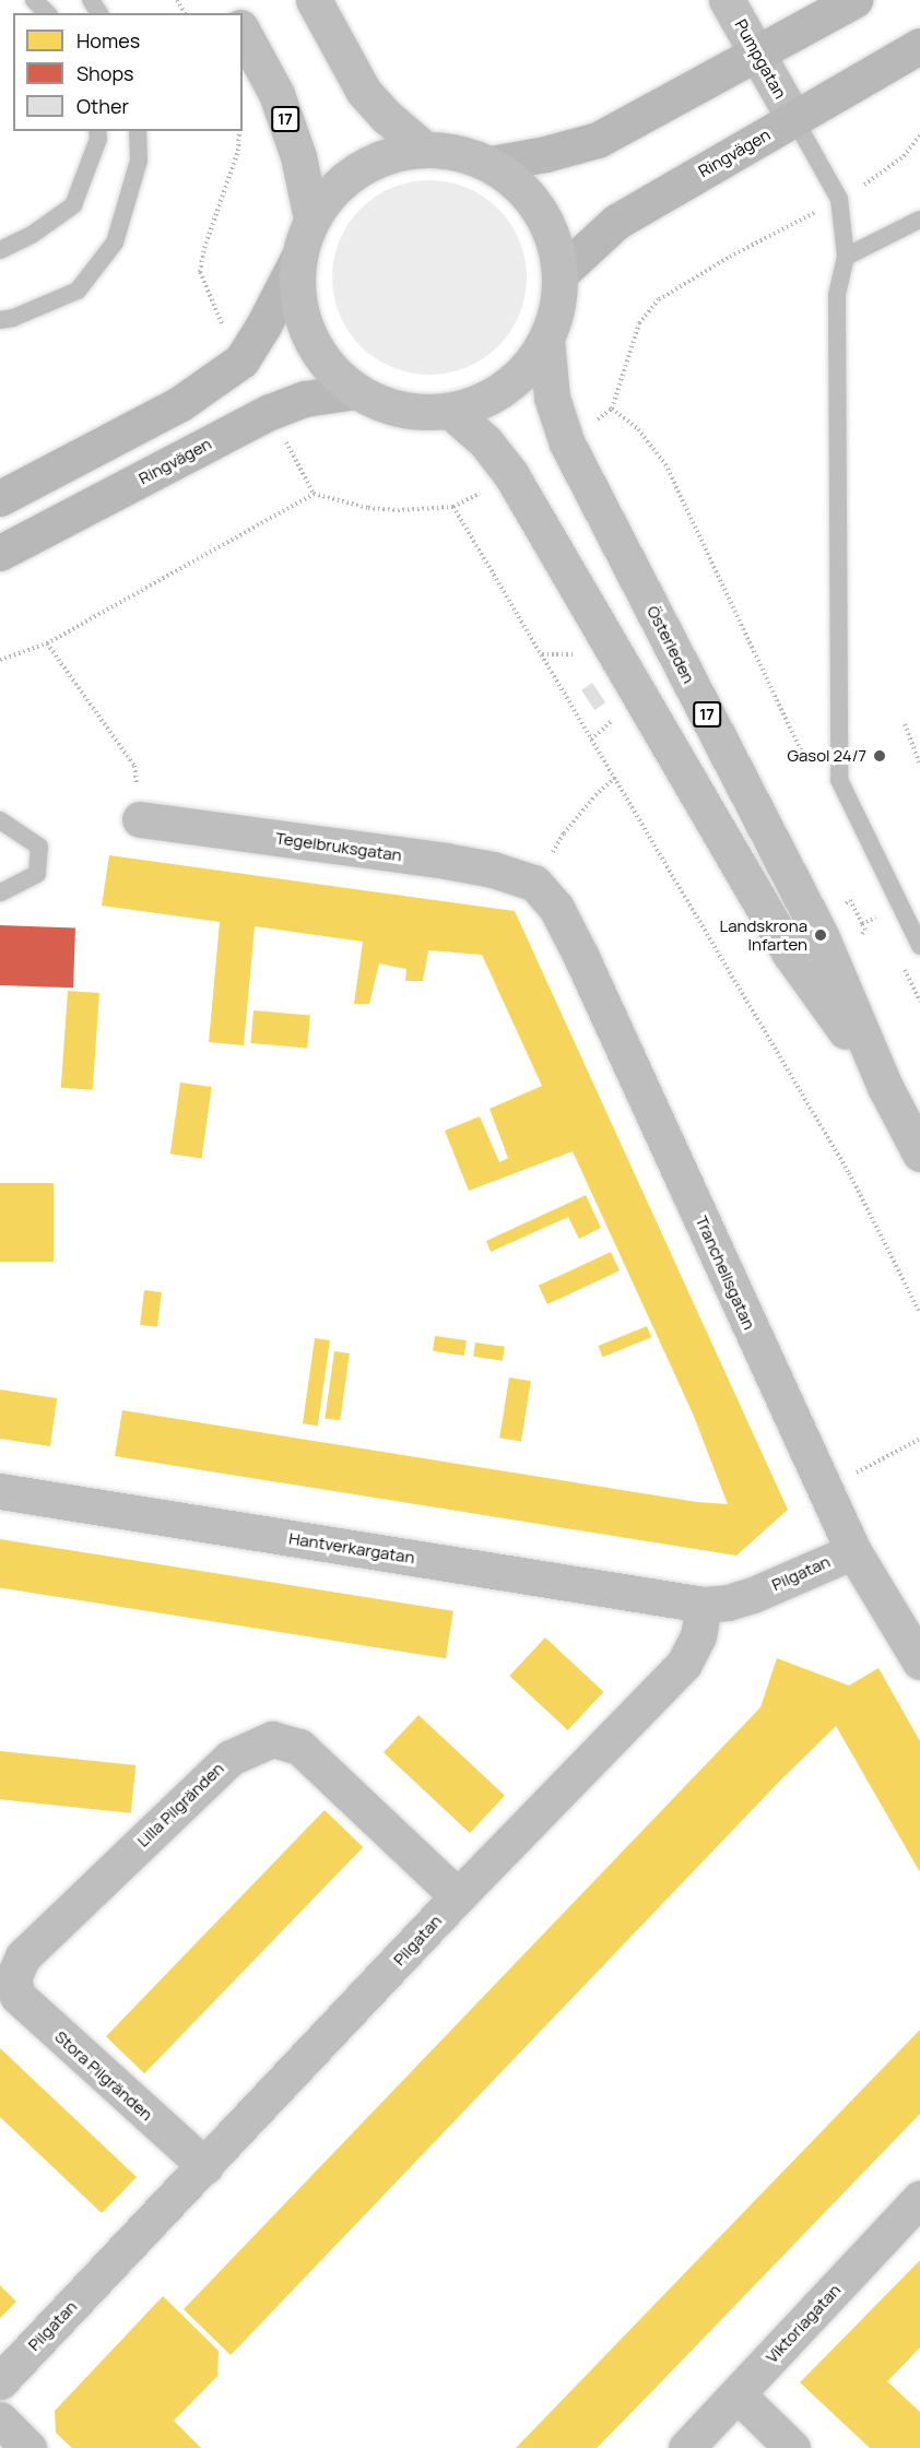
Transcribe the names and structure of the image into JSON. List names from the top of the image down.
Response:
{
  "streets": {
    "main road": ["Ringvägen"],
    "street": [
      "Pumpgatan",
      "17",
      "Österleden",
      "Tegelbruksgatan",
      "Tranchellsgatan",
      "Hantverkargatan",
      "Pilgatan",
      "Lilla Pilgränden",
      "Stora Pilgränden",
      "Viktoriagatan"
    ]
  },
  "crossings": [
    ["Pumpgatan", "Ringvägen"],
    ["17", "Ringvägen"],
    ["17", "Österleden"],
    ["Tegelbruksgatan", "Tranchellsgatan"],
    ["Tranchellsgatan", "Pilgatan"],
    ["Hantverkargatan", "Pilgatan"],
    ["Pilgatan", "Lilla Pilgränden"],
    ["Pilgatan", "Stora Pilgränden"],
    ["Lilla Pilgränden", "Stora Pilgränden"]
  ],
  "places": ["Gasol 24/7", "Landskrona Infarten"],
  "legend": ["Homes", "Shops", "Other"]
}
